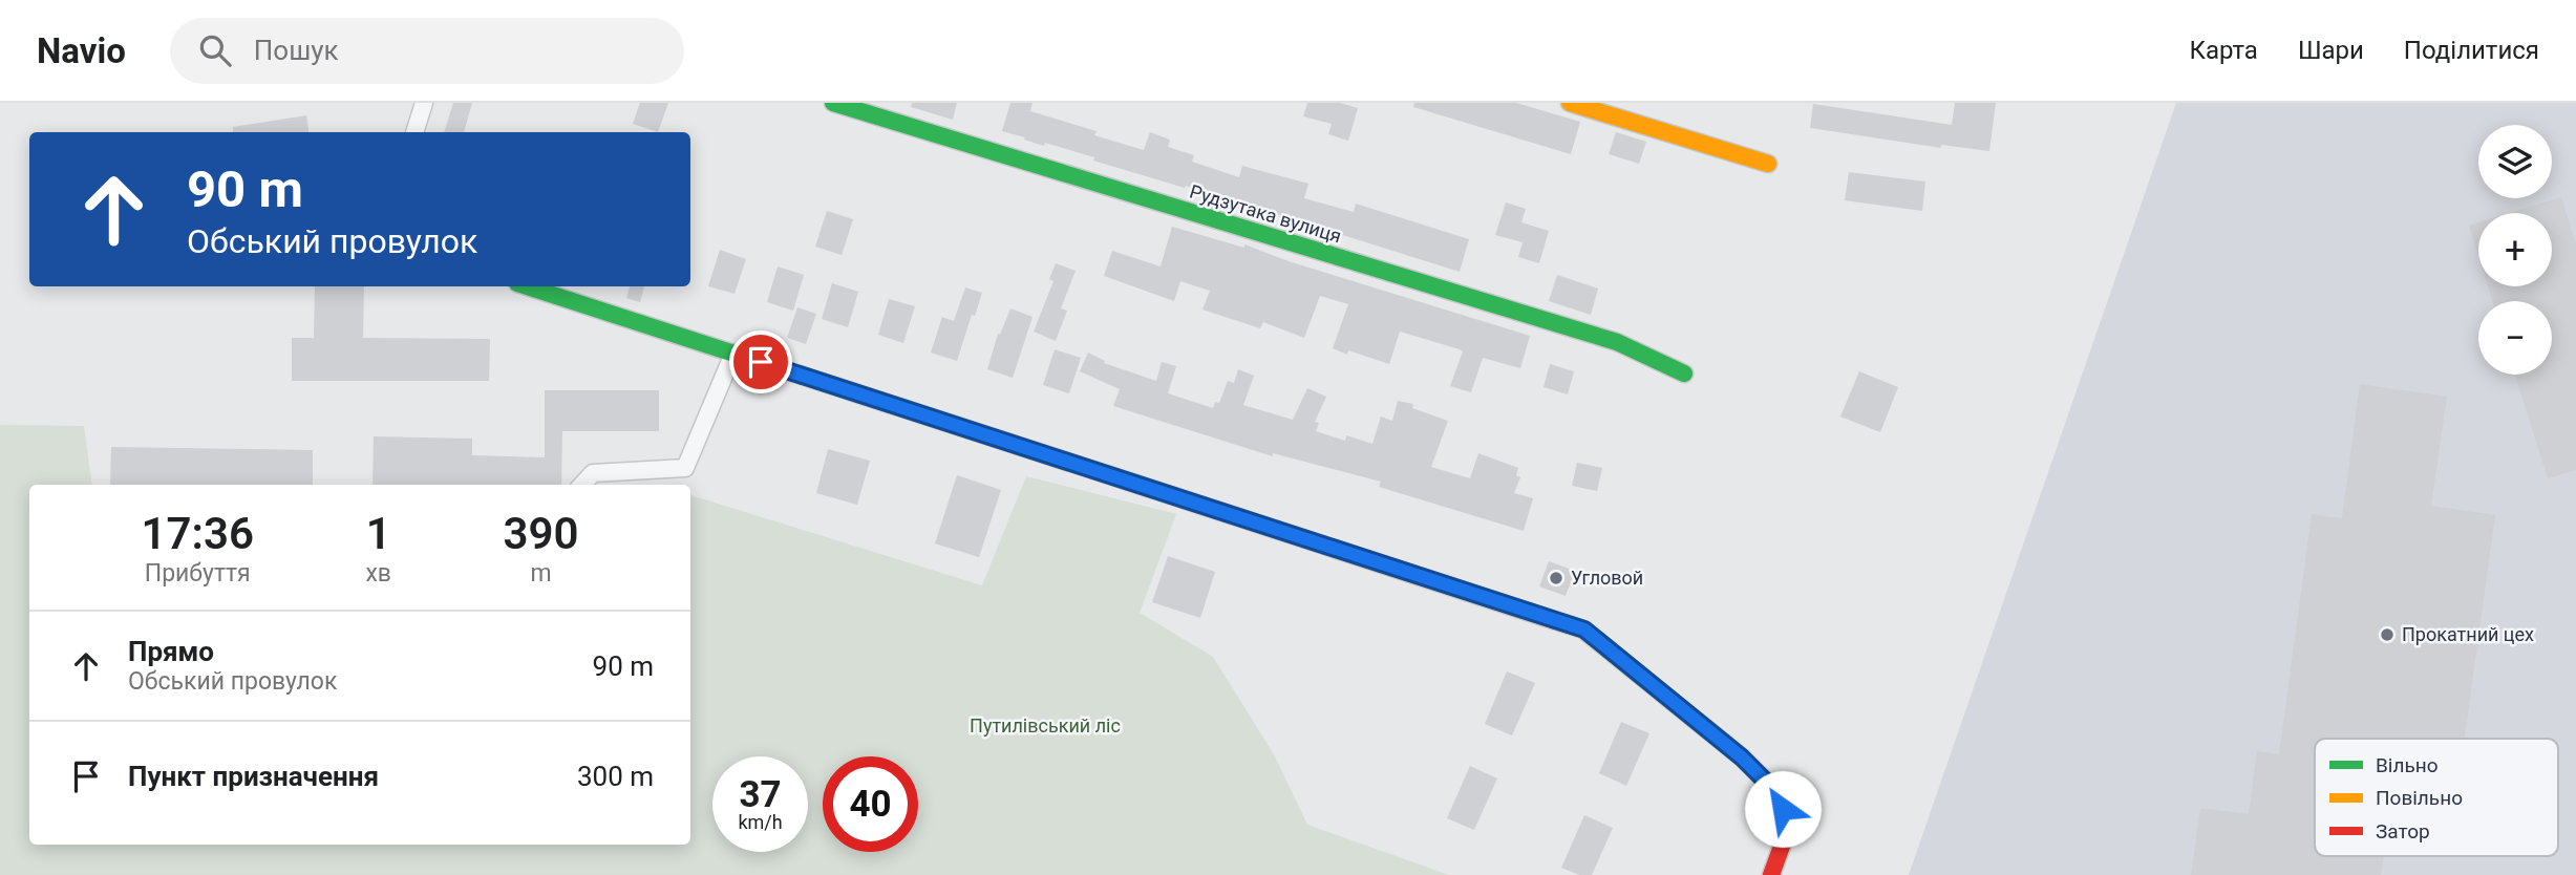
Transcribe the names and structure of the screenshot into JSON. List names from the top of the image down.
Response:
{
  "streets": {
    "street": ["Рудзутака вулиця"]
  },
  "parks": ["Путилівський ліс"],
  "places": ["Угловой", "Прокатний цех"],
  "legend": ["Вільно", "Повільно", "Затор"],
  "page": {
    "header": "Navio",
    "search": "Пошук",
    "nav": ["Карта", "Шари", "Поділитися"],
    "map_buttons": ["+", "−"],
    "turn": ["90 m", "Обський провулок"],
    "eta": [
      "17:36",
      "Прибуття",
      "1",
      "хв",
      "390",
      "m"
    ],
    "list": [
      {
        "name": "Прямо",
        "note": "Обський провулок",
        "value": "90 m"
      },
      {
        "name": "Пункт призначення",
        "value": "300 m"
      }
    ],
    "speed": "37 km/h",
    "limit": "40"
  }
}
